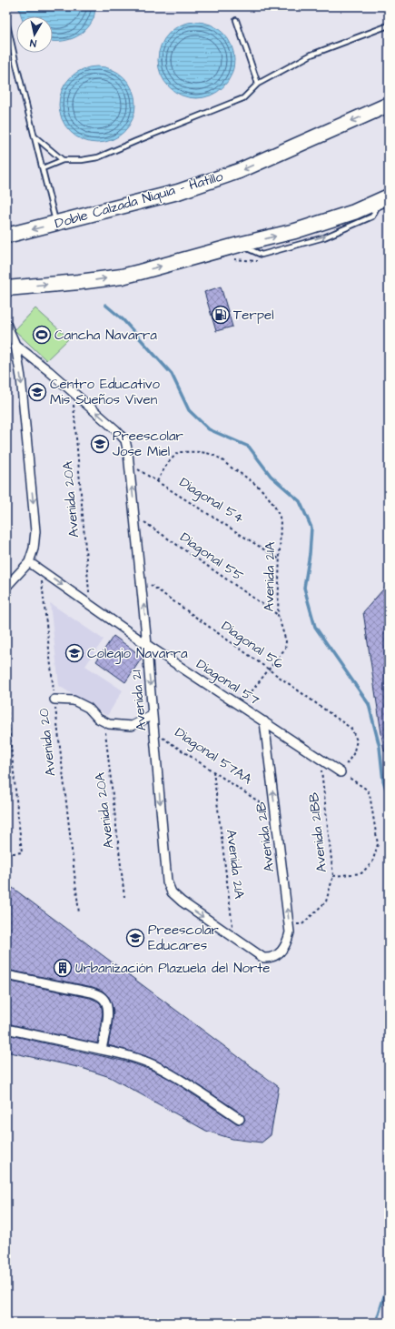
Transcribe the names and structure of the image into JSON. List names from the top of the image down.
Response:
{
  "streets": {
    "highway": ["Doble Calzada Niquia - Hatillo"],
    "street": ["Diagonal 57", "Avenida 21", "Avenida 21B"],
    "path": [
      "Avenida 20A",
      "Diagonal 54",
      "Diagonal 55",
      "Avenida 21A",
      "Diagonal 56",
      "Avenida 20",
      "Diagonal 57AA",
      "Avenida 21BB"
    ]
  },
  "crossings": [
    ["Avenida 20A", "Diagonal 57"],
    ["Avenida 20A", "Avenida 21"],
    ["Diagonal 54", "Avenida 21A"],
    ["Diagonal 54", "Avenida 21"],
    ["Diagonal 55", "Avenida 21A"],
    ["Diagonal 55", "Avenida 21"],
    ["Avenida 21A", "Diagonal 56"],
    ["Avenida 21A", "Diagonal 57"],
    ["Avenida 21A", "Avenida 21"],
    ["Avenida 21A", "Diagonal 57AA"],
    ["Avenida 21A", "Avenida 21B"],
    ["Diagonal 56", "Diagonal 57"],
    ["Diagonal 56", "Avenida 21"],
    ["Diagonal 57", "Avenida 21"],
    ["Diagonal 57", "Avenida 20"],
    ["Diagonal 57", "Avenida 21BB"],
    ["Diagonal 57", "Avenida 21B"],
    ["Avenida 21", "Diagonal 57AA"],
    ["Avenida 21", "Avenida 21B"],
    ["Diagonal 57AA", "Avenida 21B"],
    ["Avenida 21BB", "Avenida 21B"]
  ],
  "one_way": ["Avenida 21B"],
  "places": {
    "fuel station": ["Terpel"],
    "sports": ["Cancha Navarra"],
    "school or university": [
      "Centro Educativo Mis Sueños Viven",
      "Preescolar Jose Miel",
      "Colegio Navarra",
      "Preescolar Educares"
    ],
    "building": ["Urbanización Plazuela del Norte"]
  },
  "north": "bottom"
}
